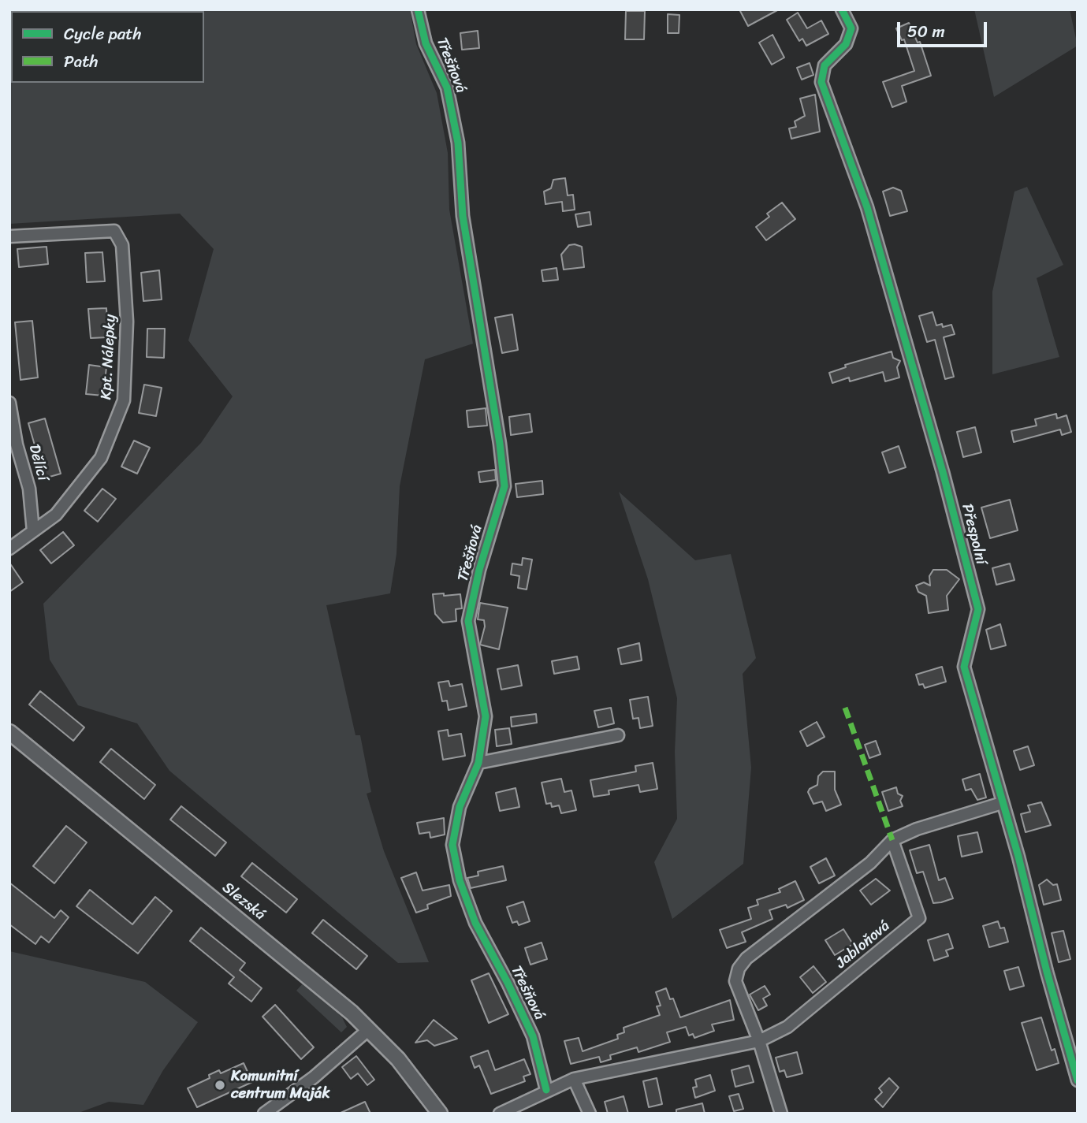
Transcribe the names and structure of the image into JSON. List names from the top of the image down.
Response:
{
  "streets": {
    "street": [
      "Třešňová",
      "Kpt. Nálepky",
      "Dělící",
      "Přespolní",
      "Slezská",
      "Jabloňová"
    ]
  },
  "crossings": [
    ["Třešňová", "Jabloňová"],
    ["Kpt. Nálepky", "Dělící"]
  ],
  "places": ["Komunitní centrum Maják"],
  "legend": ["Cycle path", "Path"],
  "scale_bar": "50 m"
}
